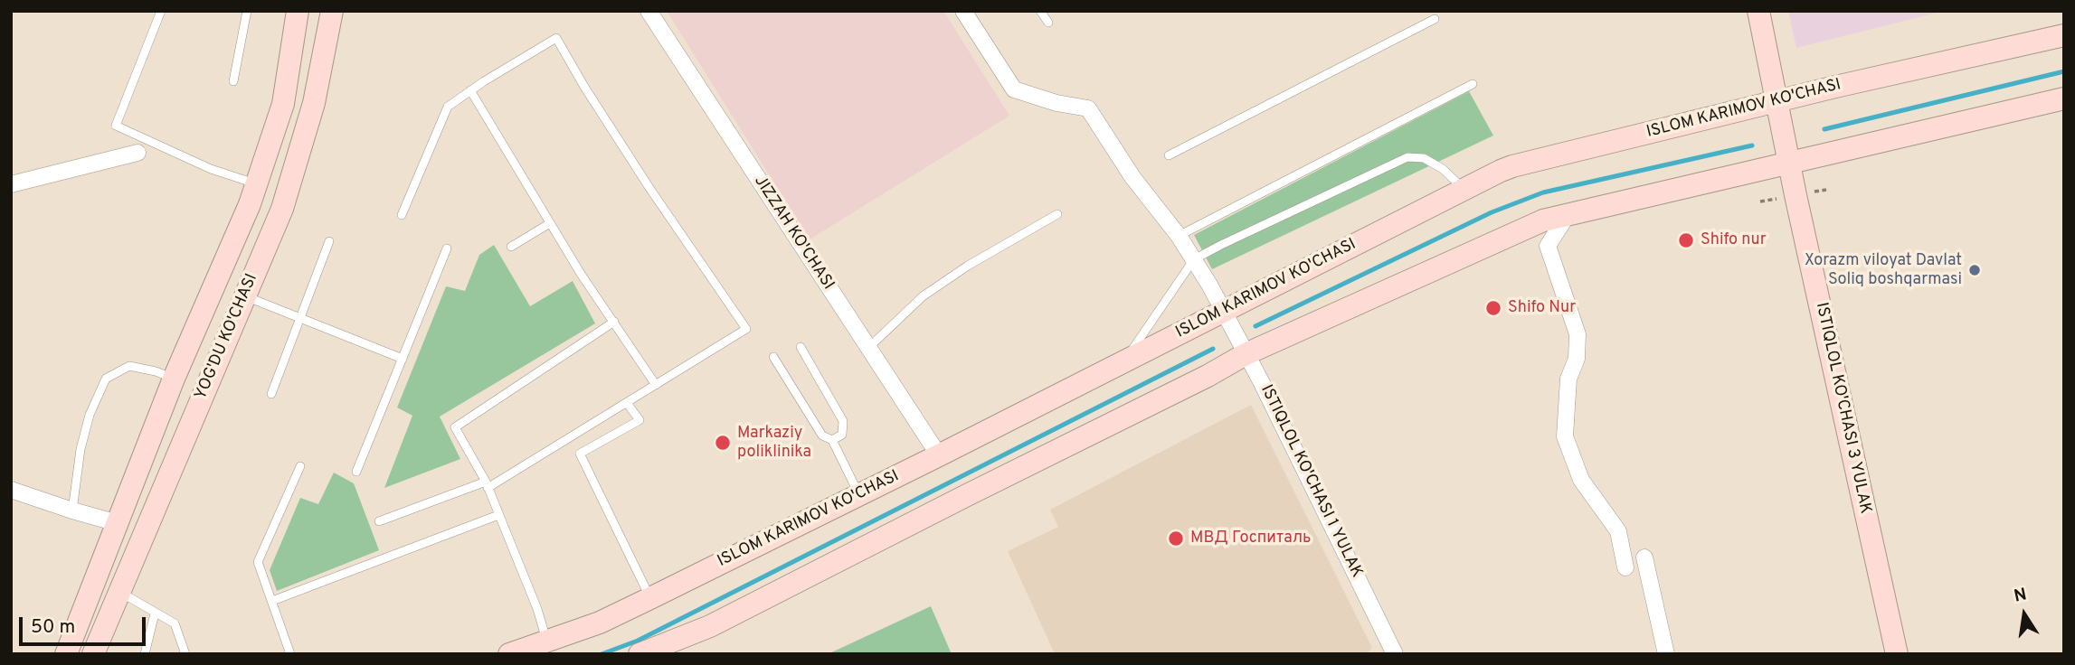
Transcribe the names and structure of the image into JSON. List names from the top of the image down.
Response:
{
  "streets": {
    "main road": ["ISLOM KARIMOV KO'CHASI", "YOG'DU KO'CHASI", "ISTIQLOL KO'CHASI 3 YULAK"],
    "street": ["JIZZAH KO'CHASI", "ISTIQLOL KO'CHASI 1 YULAK"]
  },
  "crossings": [
    ["ISLOM KARIMOV KO'CHASI", "JIZZAH KO'CHASI"],
    ["ISLOM KARIMOV KO'CHASI", "ISTIQLOL KO'CHASI 3 YULAK"],
    ["ISLOM KARIMOV KO'CHASI", "ISTIQLOL KO'CHASI 1 YULAK"]
  ],
  "places": [
    "Shifo nur",
    "Xorazm viloyat Davlat Soliq boshqarmasi",
    "Shifo Nur",
    "Markaziy poliklinika",
    "МВД Госпиталь"
  ],
  "scale_bar": "50 m",
  "north": "top"
}
